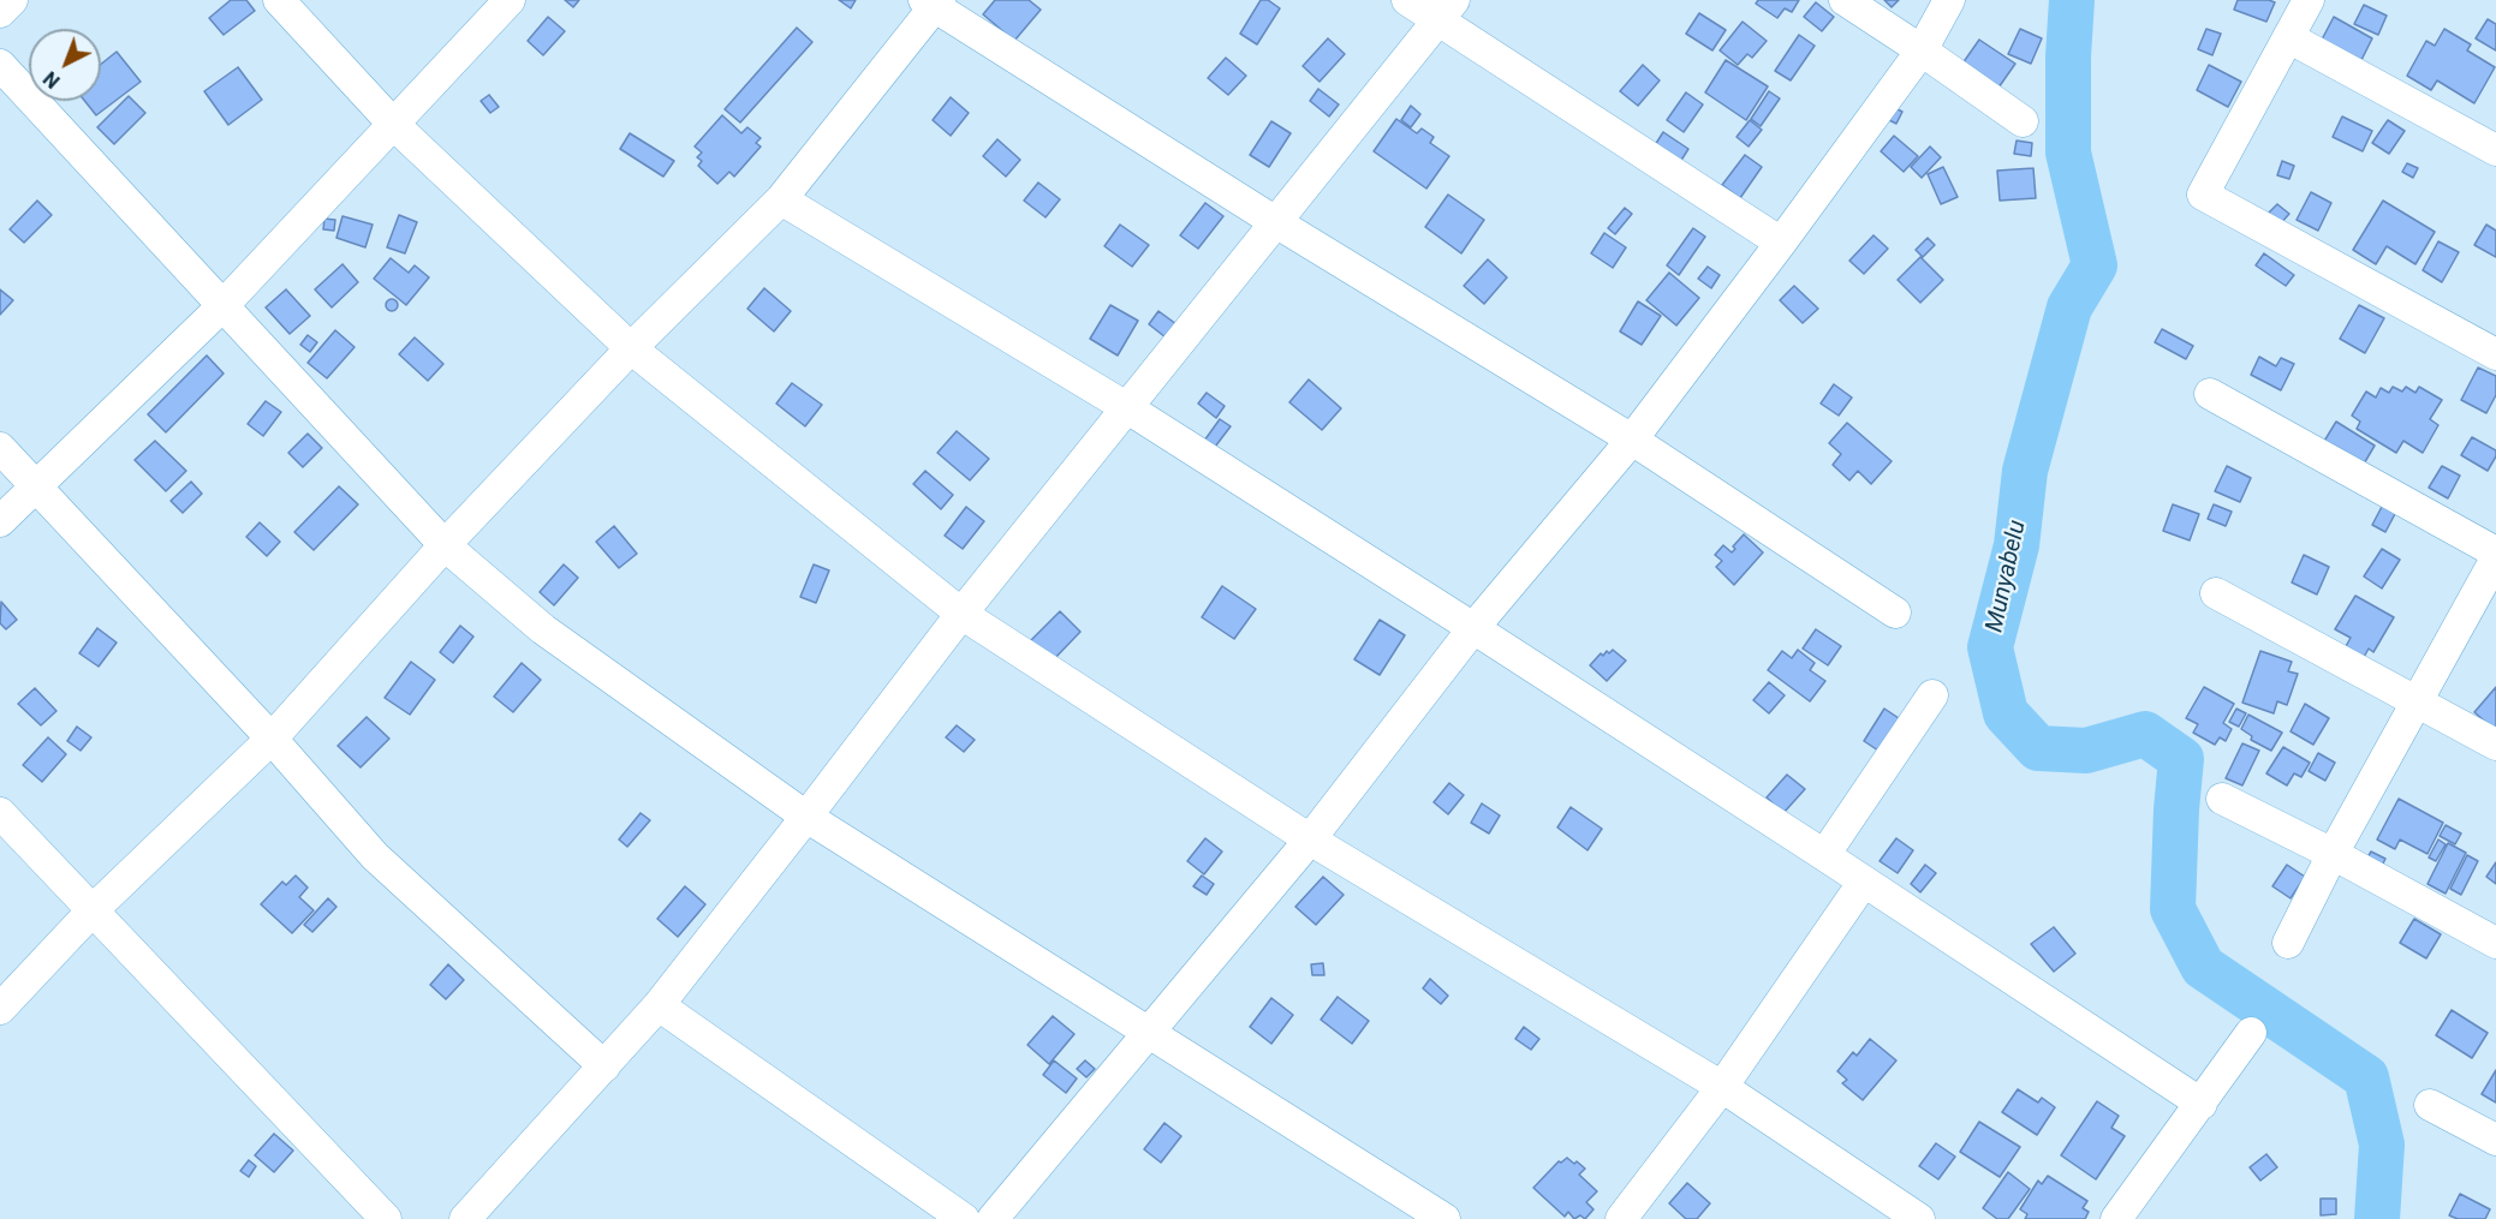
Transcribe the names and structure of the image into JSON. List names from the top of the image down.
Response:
{
  "water": ["Munyabelu"],
  "north": "bottom left"
}
